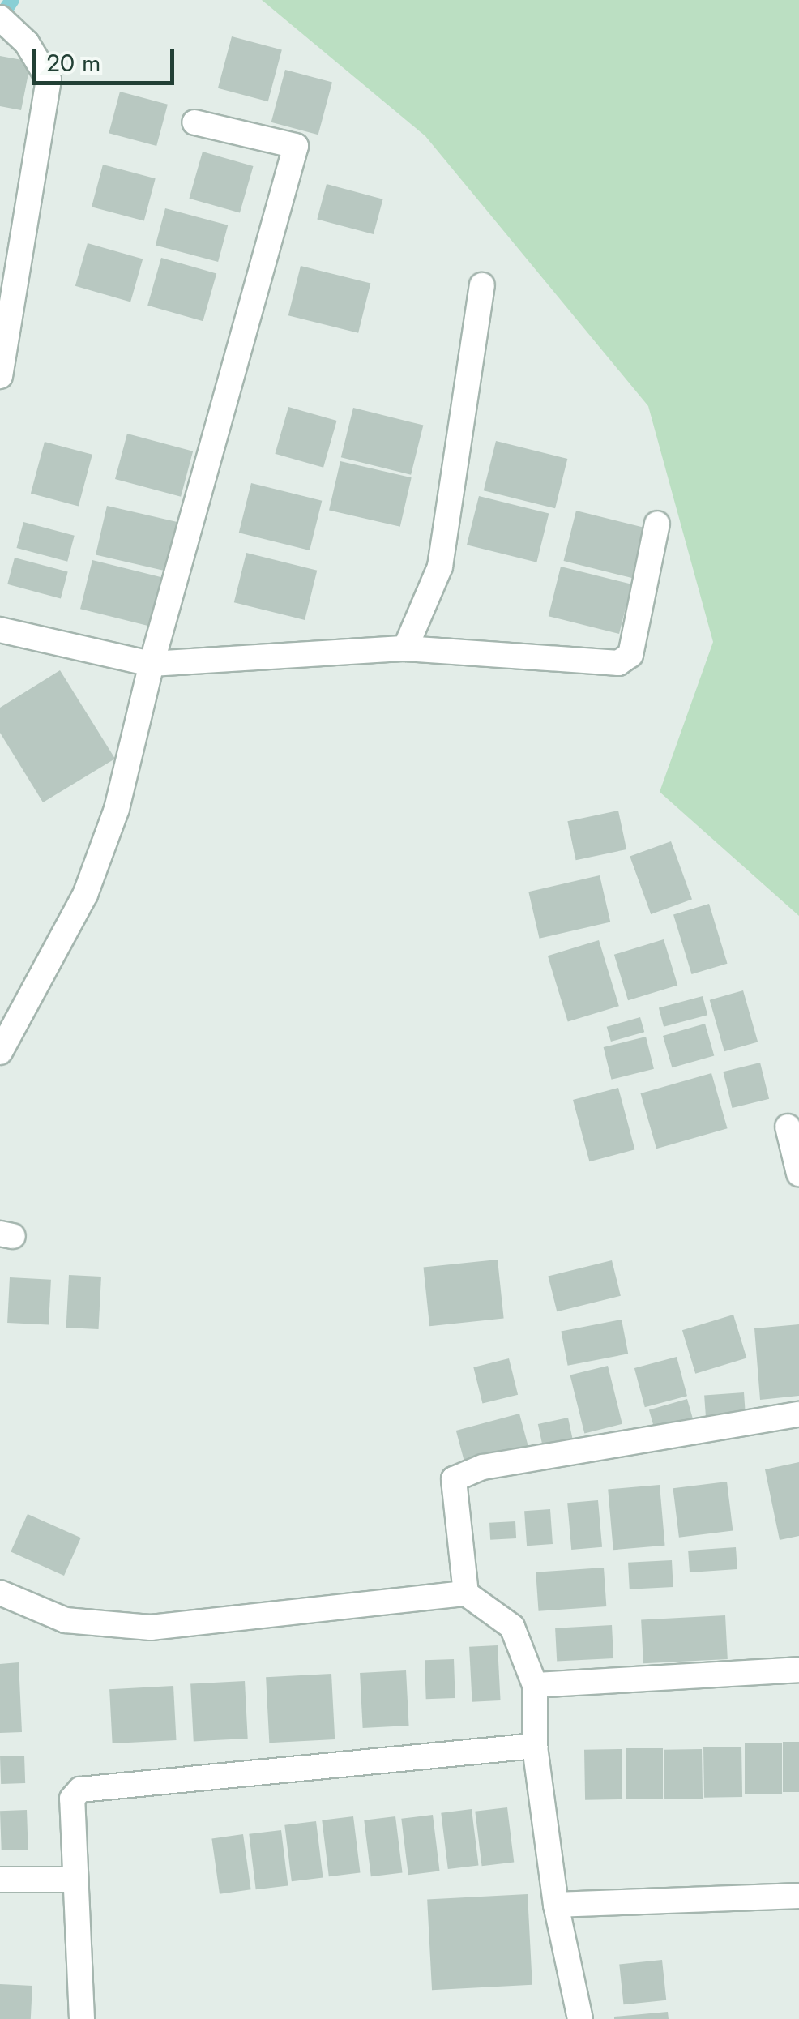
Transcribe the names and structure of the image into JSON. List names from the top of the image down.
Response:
{
  "scale_bar": "20 m"
}
